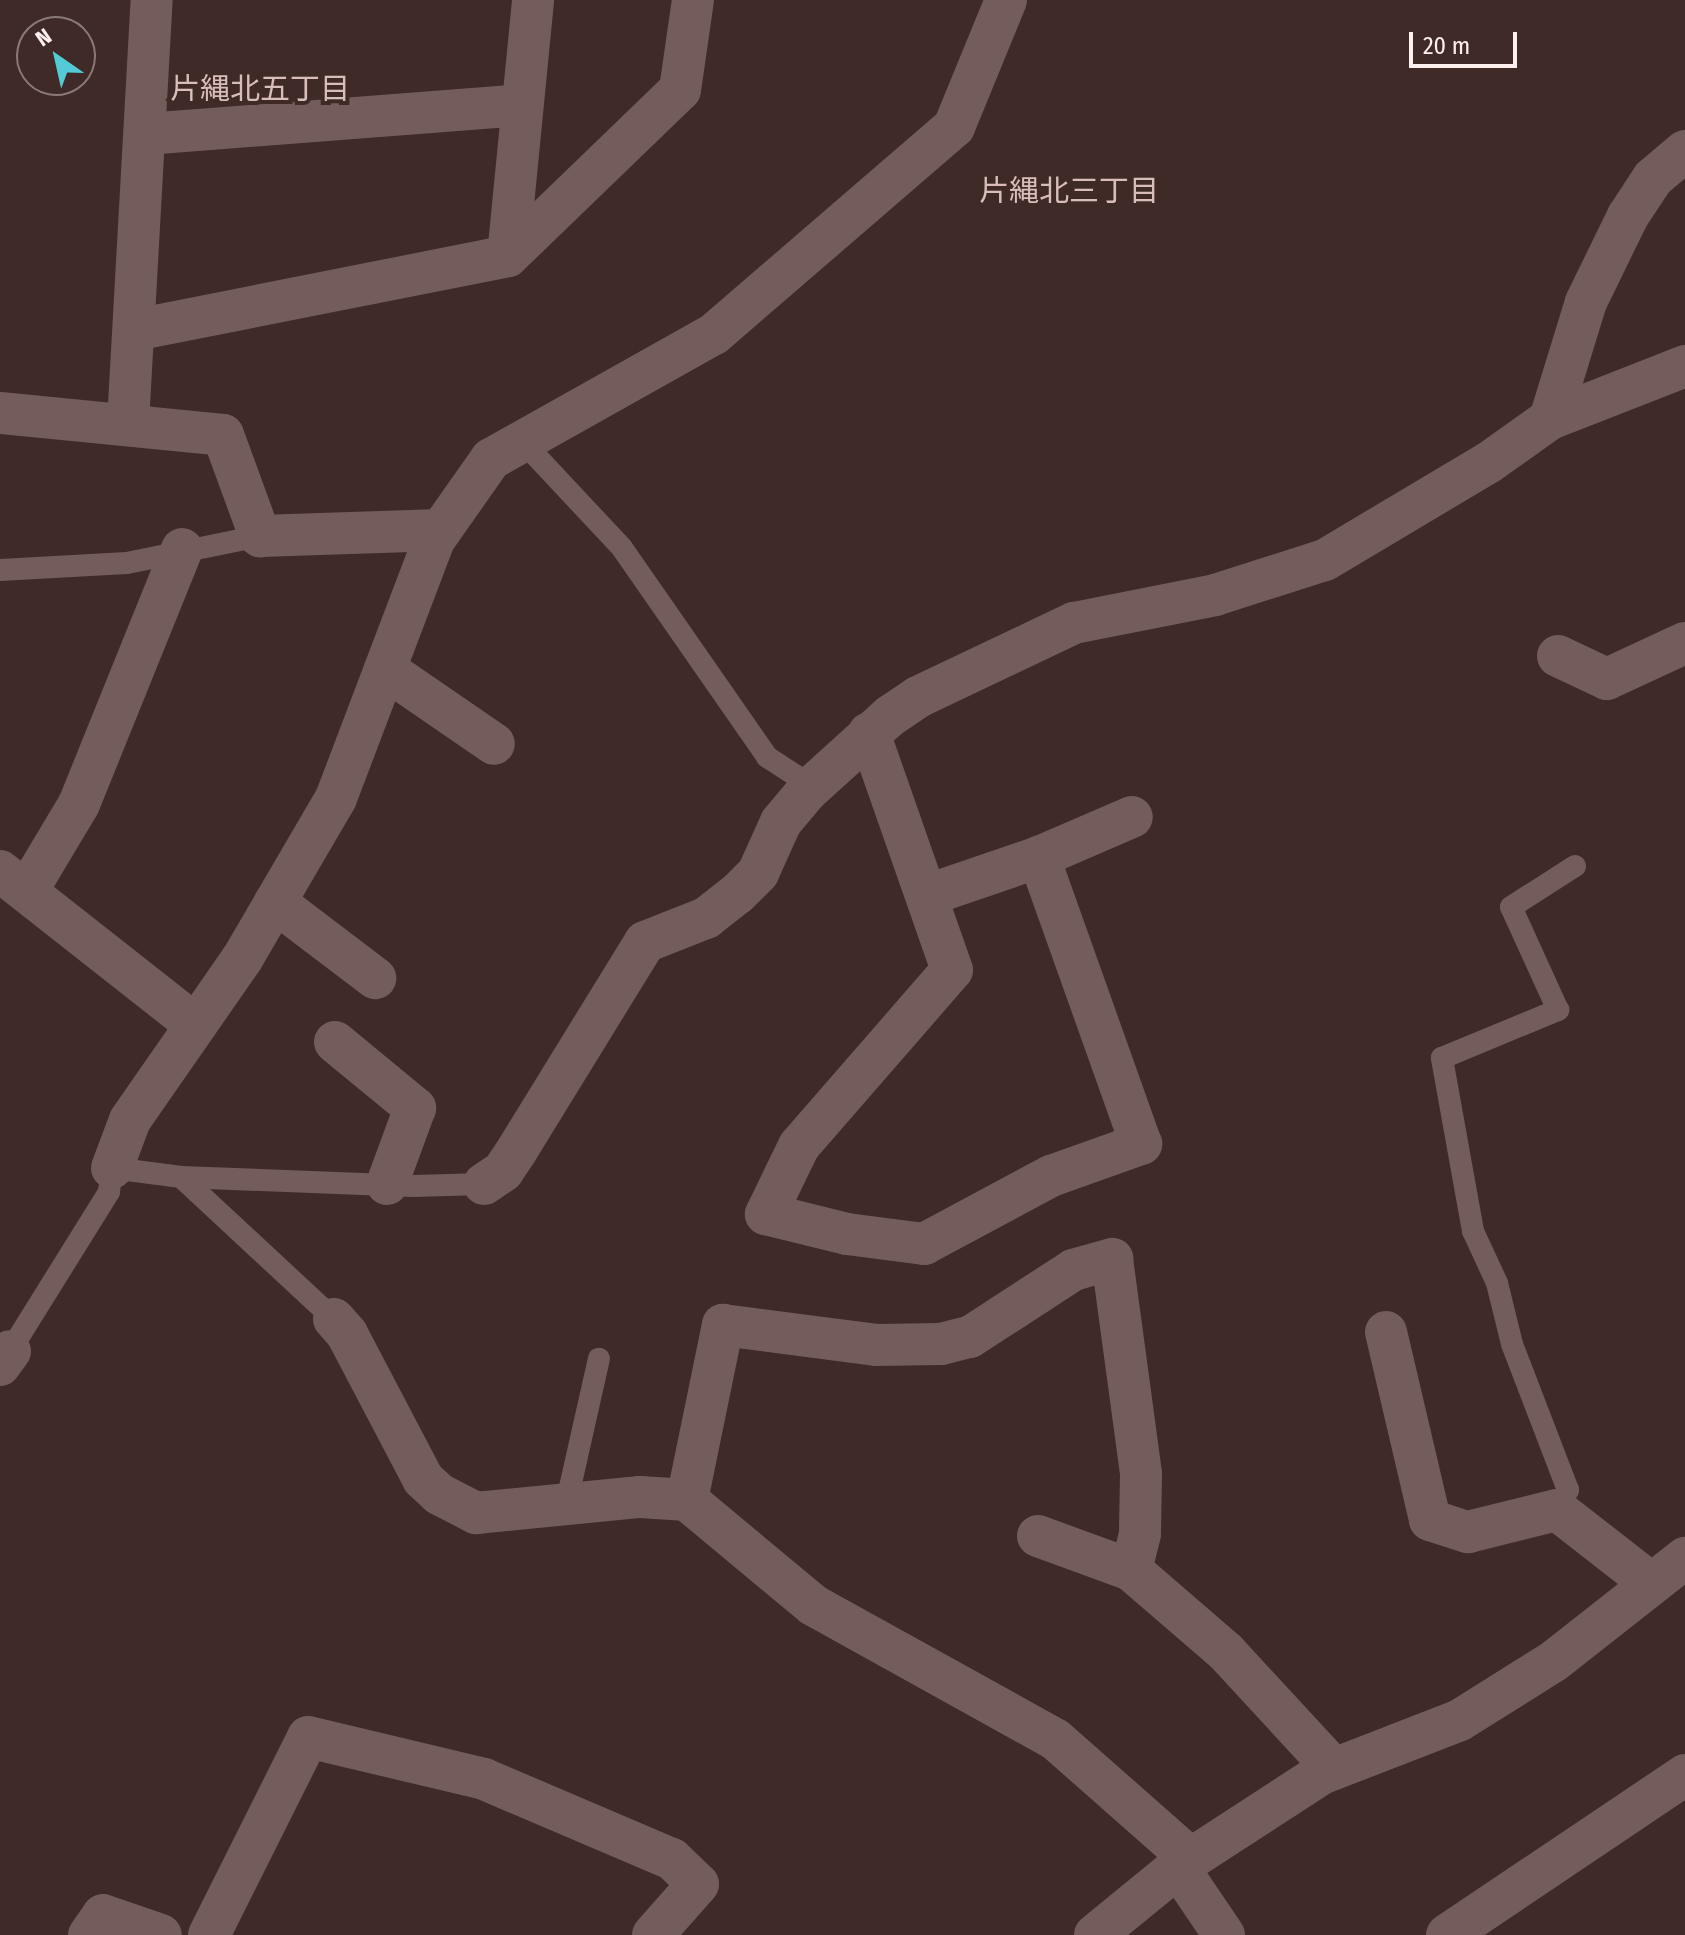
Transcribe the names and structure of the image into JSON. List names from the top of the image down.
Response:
{
  "districts": ["片縄北五丁目", "片縄北三丁目"],
  "scale_bar": "20 m",
  "north": "top left"
}
